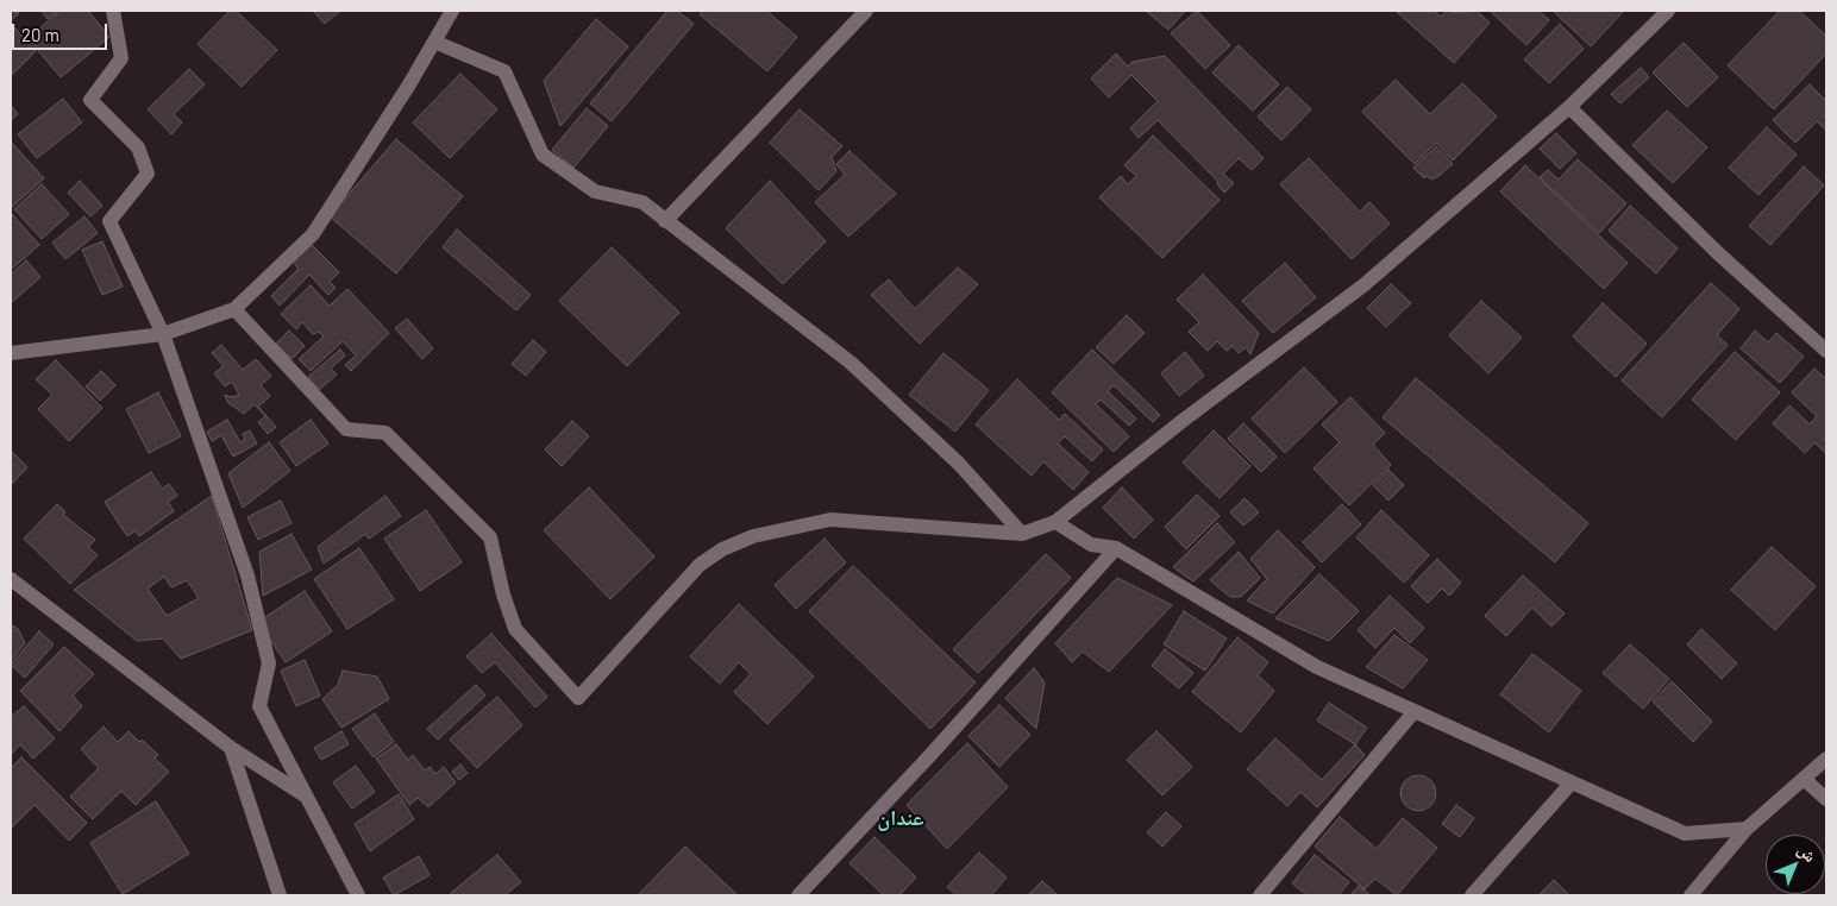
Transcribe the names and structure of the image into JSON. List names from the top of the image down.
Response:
{
  "districts": ["عندان"],
  "scale_bar": "20 m",
  "north": "top right"
}
